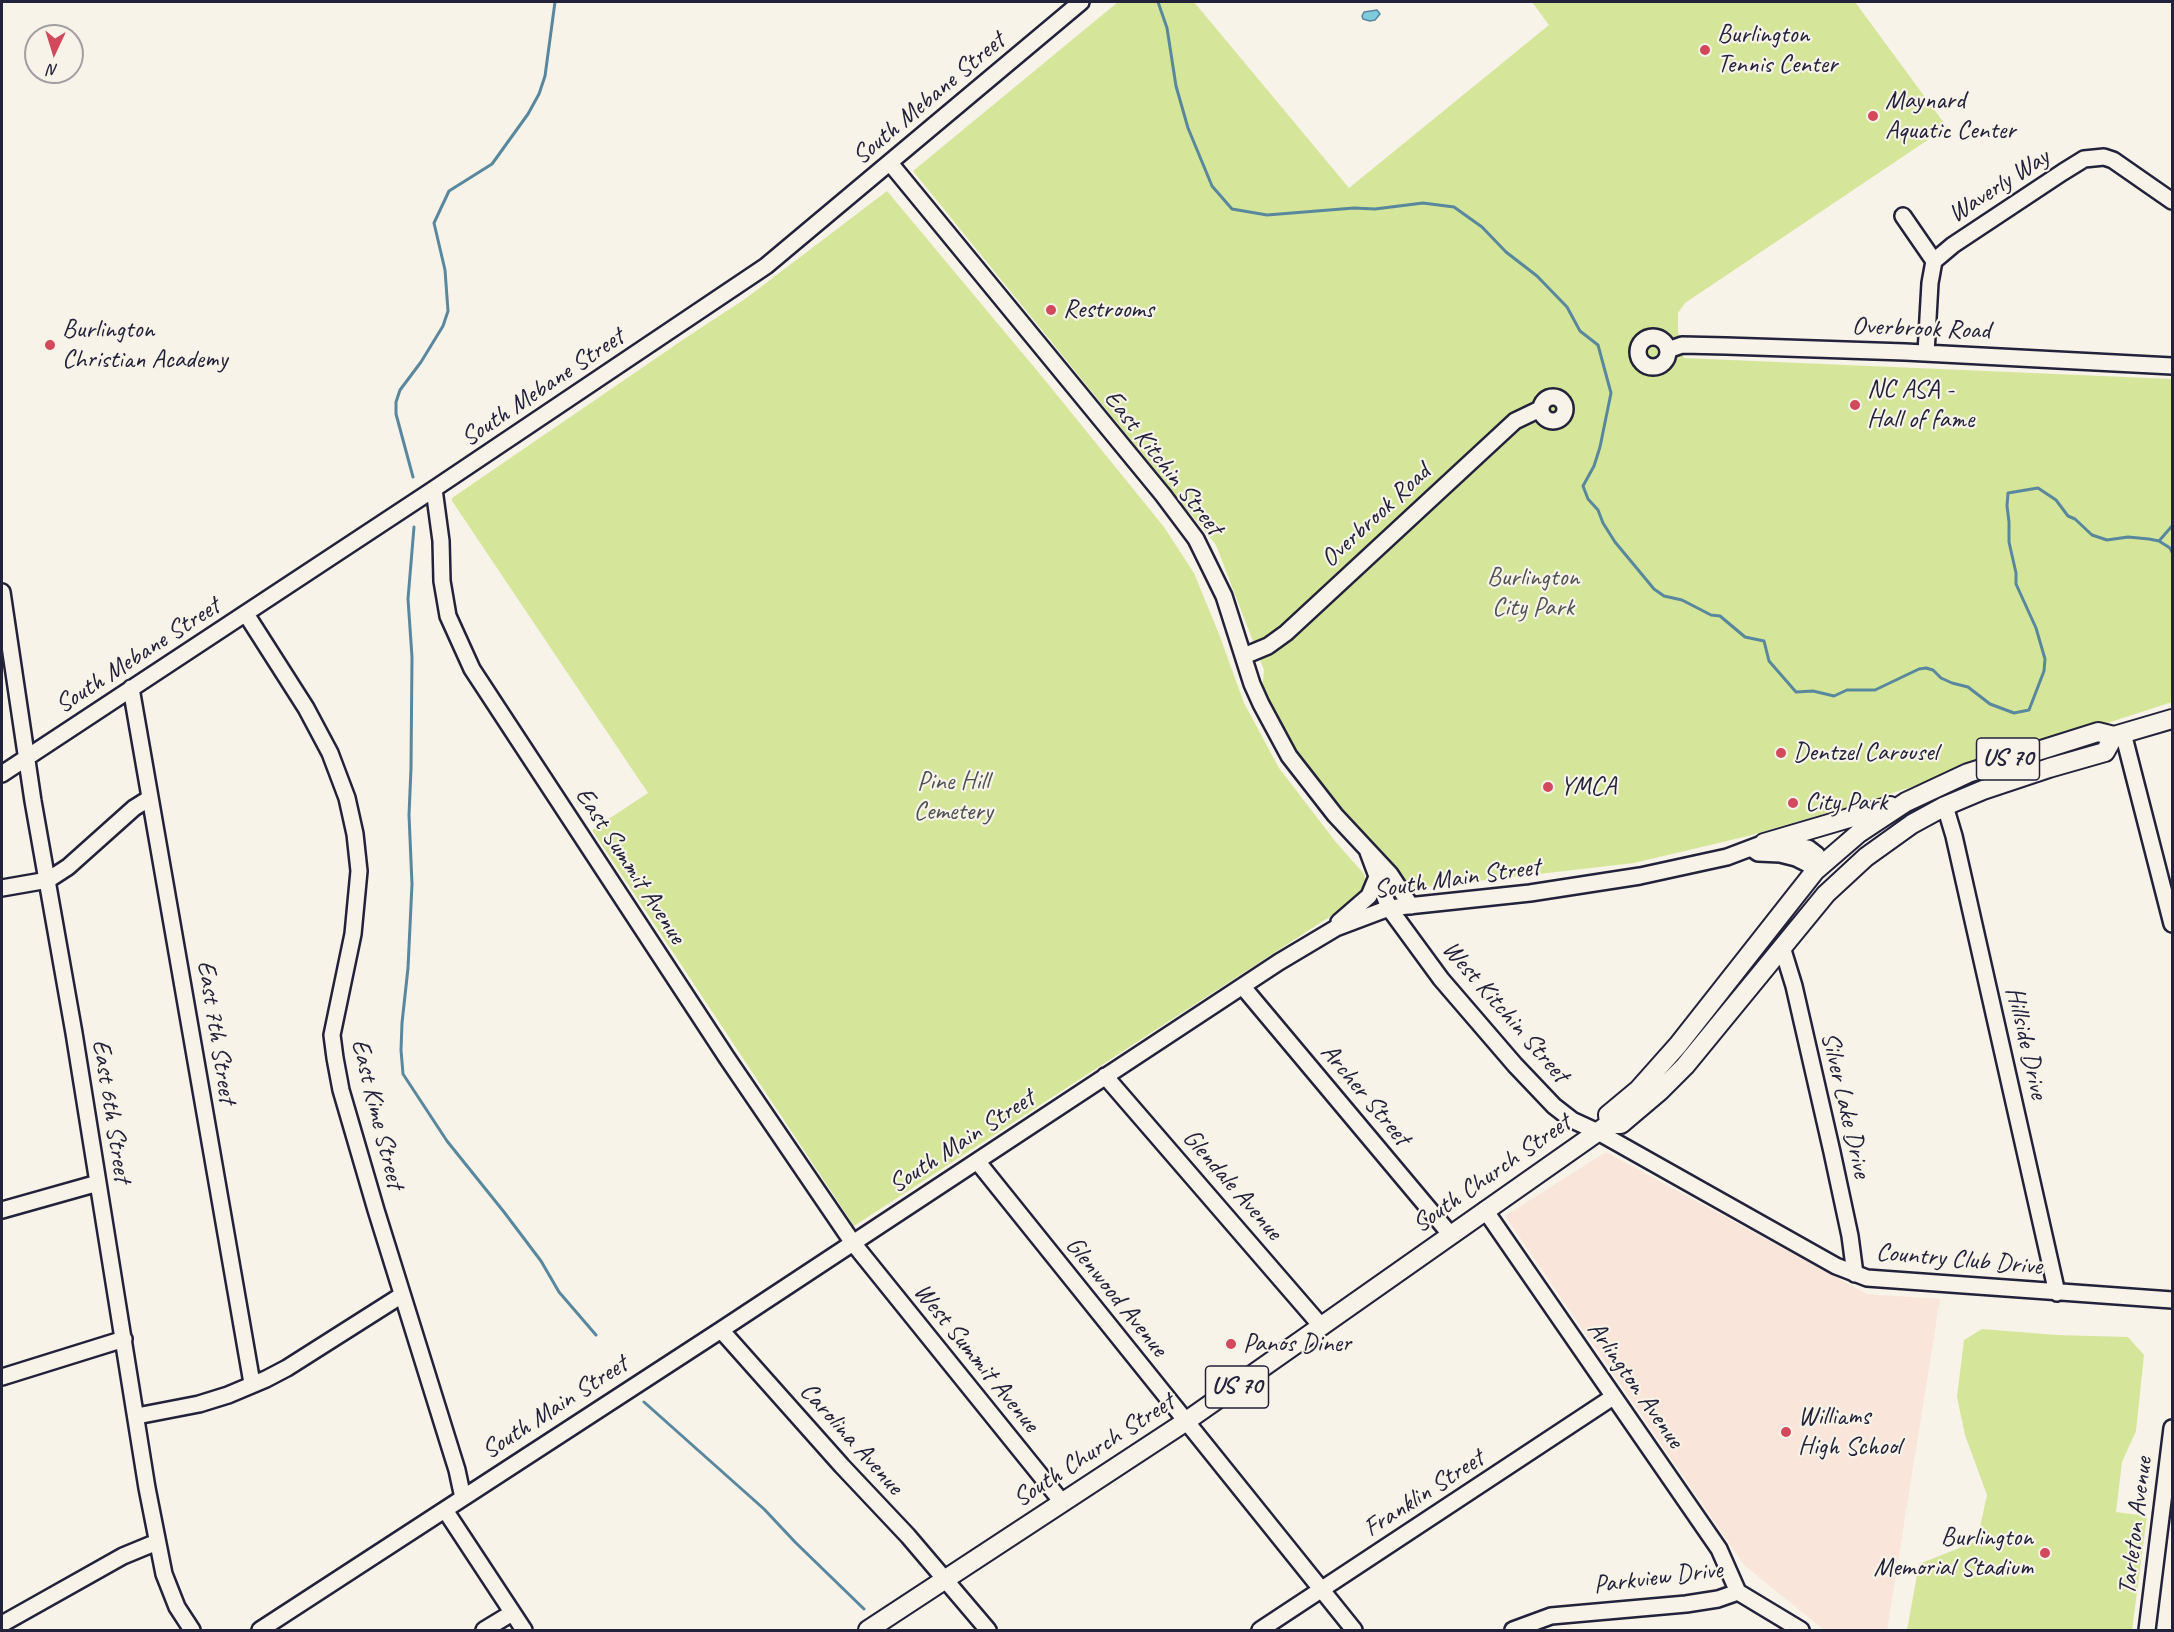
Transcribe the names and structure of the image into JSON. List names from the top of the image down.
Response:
{
  "streets": {
    "main road": ["US 70", "South Church Street"],
    "street": [
      "South Mebane Street",
      "Waverly Way",
      "Overbrook Road",
      "East Kitchin Street",
      "East Summit Avenue",
      "South Main Street",
      "West Kitchin Street",
      "East 7th Street",
      "Hillside Drive",
      "Archer Street",
      "Silver Lake Drive",
      "East 6th Street",
      "East Kime Street",
      "Glendale Avenue",
      "Country Club Drive",
      "Glenwood Avenue",
      "West Summit Avenue",
      "Arlington Avenue",
      "Carolina Avenue",
      "Franklin Street",
      "Tarleton Avenue",
      "Parkview Drive"
    ]
  },
  "crossings": [
    ["South Mebane Street", "East Kitchin Street"],
    ["South Mebane Street", "East Summit Avenue"],
    ["South Mebane Street", "East 7th Street"],
    ["South Mebane Street", "East 6th Street"],
    ["South Mebane Street", "East Kime Street"],
    ["Overbrook Road", "East Kitchin Street"],
    ["East Kitchin Street", "South Main Street"],
    ["East Kitchin Street", "West Kitchin Street"],
    ["East Summit Avenue", "South Main Street"],
    ["East Summit Avenue", "West Summit Avenue"],
    ["South Main Street", "West Kitchin Street"],
    ["South Main Street", "Archer Street"],
    ["South Main Street", "East Kime Street"],
    ["South Main Street", "South Church Street"],
    ["South Main Street", "Glendale Avenue"],
    ["South Main Street", "Glenwood Avenue"],
    ["South Main Street", "West Summit Avenue"],
    ["South Main Street", "Carolina Avenue"],
    ["West Kitchin Street", "South Church Street"],
    ["West Kitchin Street", "Country Club Drive"],
    ["Hillside Drive", "South Church Street"],
    ["Hillside Drive", "Country Club Drive"],
    ["Archer Street", "South Church Street"],
    ["Silver Lake Drive", "South Church Street"],
    ["Silver Lake Drive", "Country Club Drive"],
    ["South Church Street", "Glendale Avenue"],
    ["South Church Street", "Country Club Drive"],
    ["South Church Street", "Glenwood Avenue"],
    ["South Church Street", "West Summit Avenue"],
    ["South Church Street", "Arlington Avenue"],
    ["South Church Street", "Carolina Avenue"],
    ["Glenwood Avenue", "Franklin Street"],
    ["Arlington Avenue", "Franklin Street"],
    ["Arlington Avenue", "Parkview Drive"]
  ],
  "parks": ["Burlington City Park", "Pine Hill Cemetery"],
  "places": [
    "Burlington Tennis Center",
    "Maynard Aquatic Center",
    "Restrooms",
    "Burlington Christian Academy",
    "NC ASA - Hall of fame",
    "Dentzel Carousel",
    "YMCA",
    "City Park",
    "Panos Diner",
    "Williams High School",
    "Burlington Memorial Stadium"
  ],
  "north": "bottom"
}
